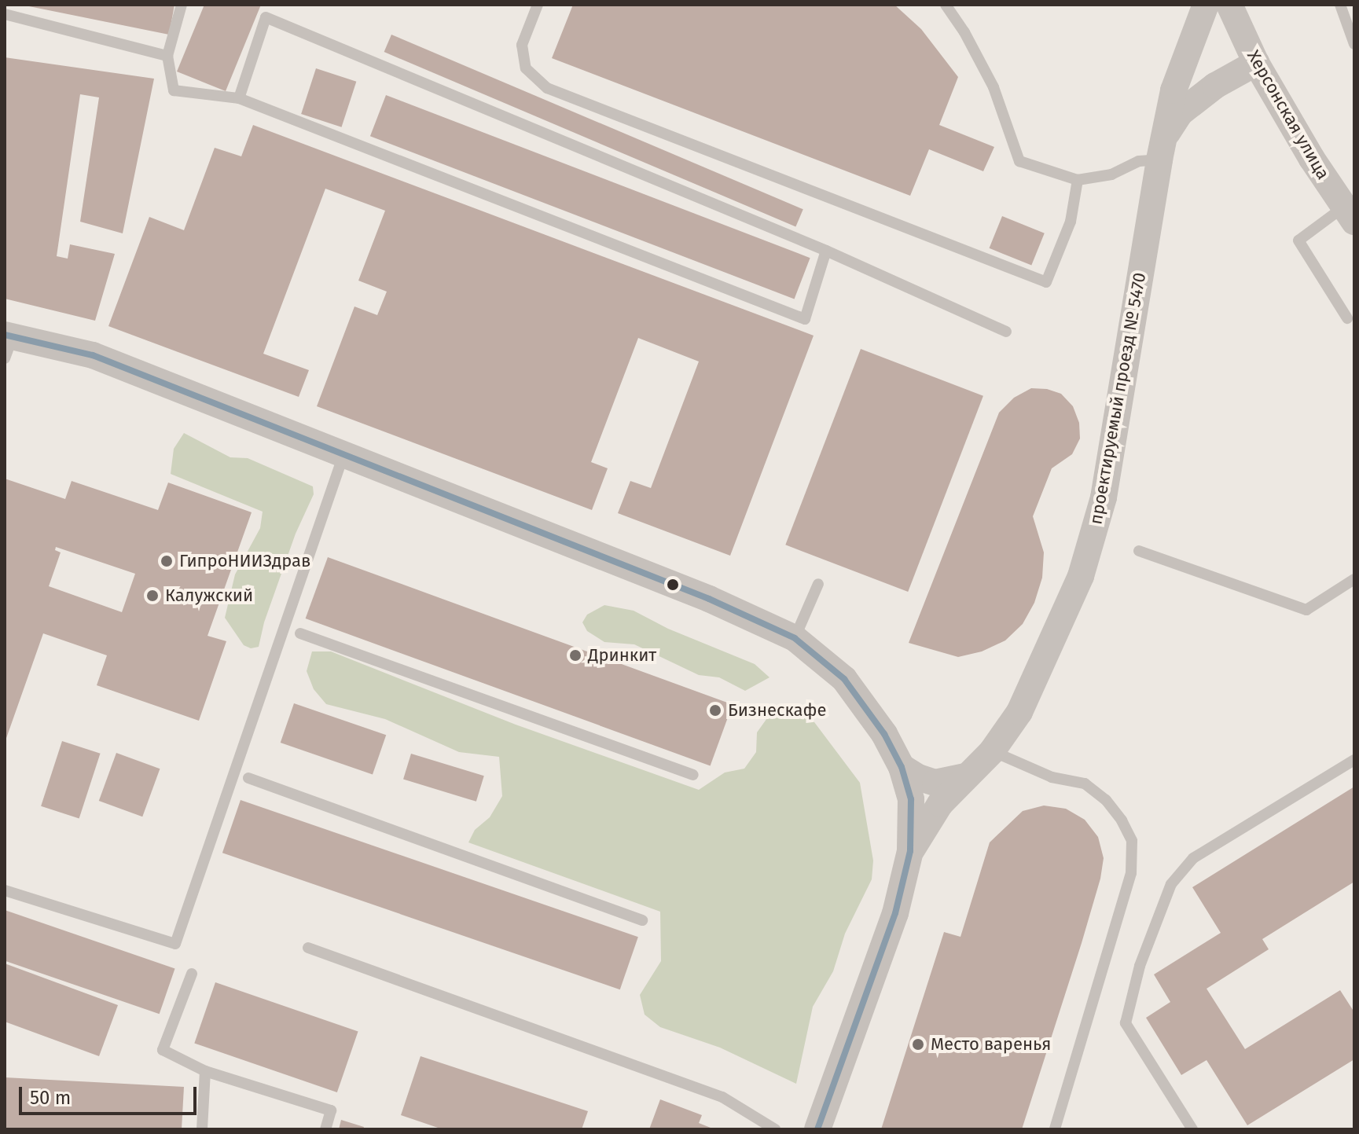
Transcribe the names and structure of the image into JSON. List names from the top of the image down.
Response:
{
  "streets": {
    "street": ["Херсонская улица", "проектируемый проезд № 5470"]
  },
  "crossings": [
    ["Херсонская улица", "проектируемый проезд № 5470"]
  ],
  "places": [
    "ГипроНИИЗдрав",
    "Калужский",
    "Дринкит",
    "Бизнескафе",
    "Место варенья"
  ],
  "scale_bar": "50 m"
}
